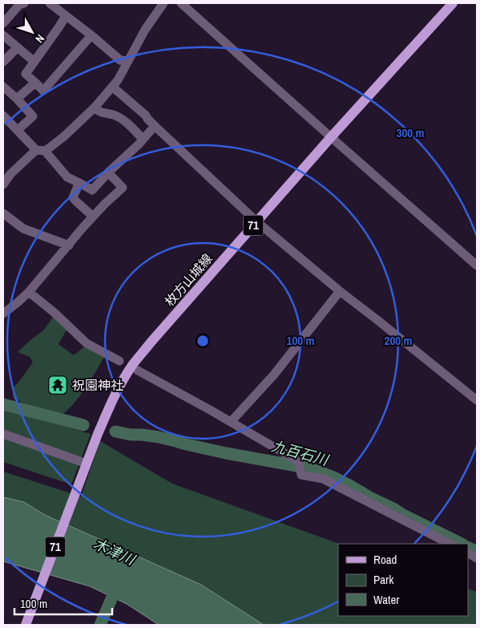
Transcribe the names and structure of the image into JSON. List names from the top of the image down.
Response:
{
  "streets": {
    "main road": ["71", "枚方山城線"]
  },
  "water": ["九百石川", "木津川"],
  "places": {
    "temple": ["祝園神社"]
  },
  "legend": ["Road", "Park", "Water"],
  "scale_bar": "100 m",
  "north": "bottom right",
  "rings": ["300 m", "100 m", "200 m"]
}
